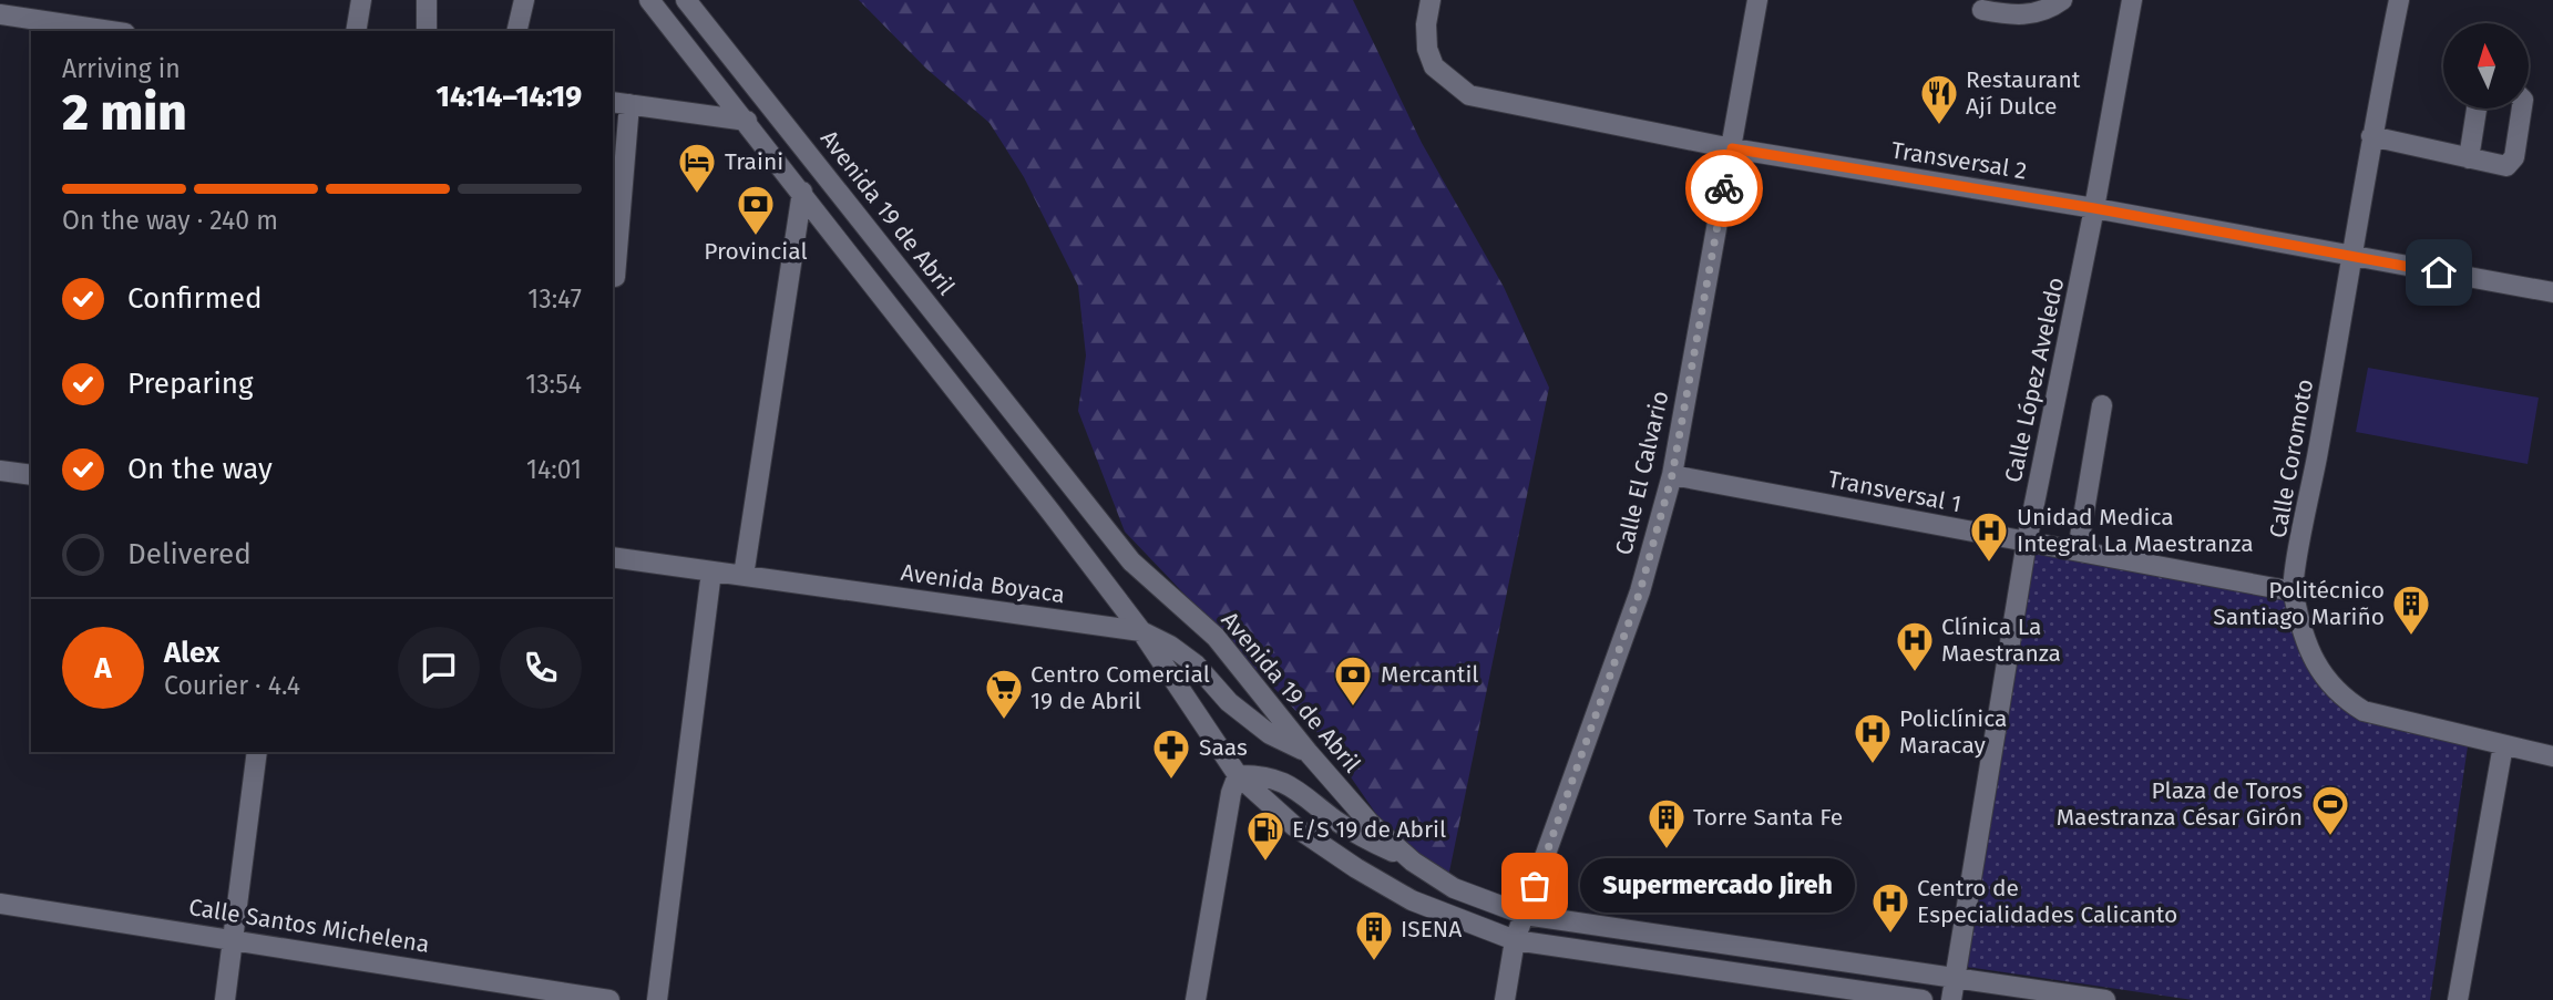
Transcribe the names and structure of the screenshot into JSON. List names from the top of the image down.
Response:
{
  "streets": {
    "street": [
      "Transversal 2",
      "Avenida 19 de Abril",
      "Calle López Aveledo",
      "Calle Coromoto",
      "Calle El Calvario",
      "Transversal 1",
      "Avenida Boyaca",
      "Calle Santos Michelena"
    ]
  },
  "crossings": [
    ["Transversal 2", "Calle López Aveledo"],
    ["Transversal 2", "Calle Coromoto"],
    ["Transversal 2", "Calle El Calvario"],
    ["Avenida 19 de Abril", "Calle López Aveledo"],
    ["Avenida 19 de Abril", "Calle El Calvario"],
    ["Avenida 19 de Abril", "Avenida Boyaca"],
    ["Calle López Aveledo", "Transversal 1"],
    ["Calle Coromoto", "Transversal 1"],
    ["Calle El Calvario", "Transversal 1"]
  ],
  "places": {
    "restaurant": ["Restaurant Ají Dulce"],
    "hotel": ["Traini"],
    "bank": ["Provincial", "Mercantil"],
    "hospital": [
      "Unidad Medica Integral La Maestranza",
      "Clínica La Maestranza",
      "Policlínica Maracay",
      "Centro de Especialidades Calicanto"
    ],
    "building": ["Politécnico Santiago Mariño", "Torre Santa Fe", "ISENA"],
    "supermarket": ["Centro Comercial 19 de Abril"],
    "pharmacy": ["Saas"],
    "sports": ["Plaza de Toros Maestranza César Girón"],
    "fuel station": ["E/S 19 de Abril"],
    "other": ["Supermercado Jireh"]
  },
  "north": "top",
  "page": {
    "heading": ["2 min", "Arriving in", "14:14–14:19"],
    "panel": ["Alex", "Courier · 4.4"],
    "bar": "On the way · 240 m",
    "list": [
      ["Confirmed", "13:47"],
      ["Preparing", "13:54"],
      ["On the way", "14:01"],
      "Delivered"
    ],
    "round": "A",
    "bubble": "Supermercado Jireh"
  }
}
